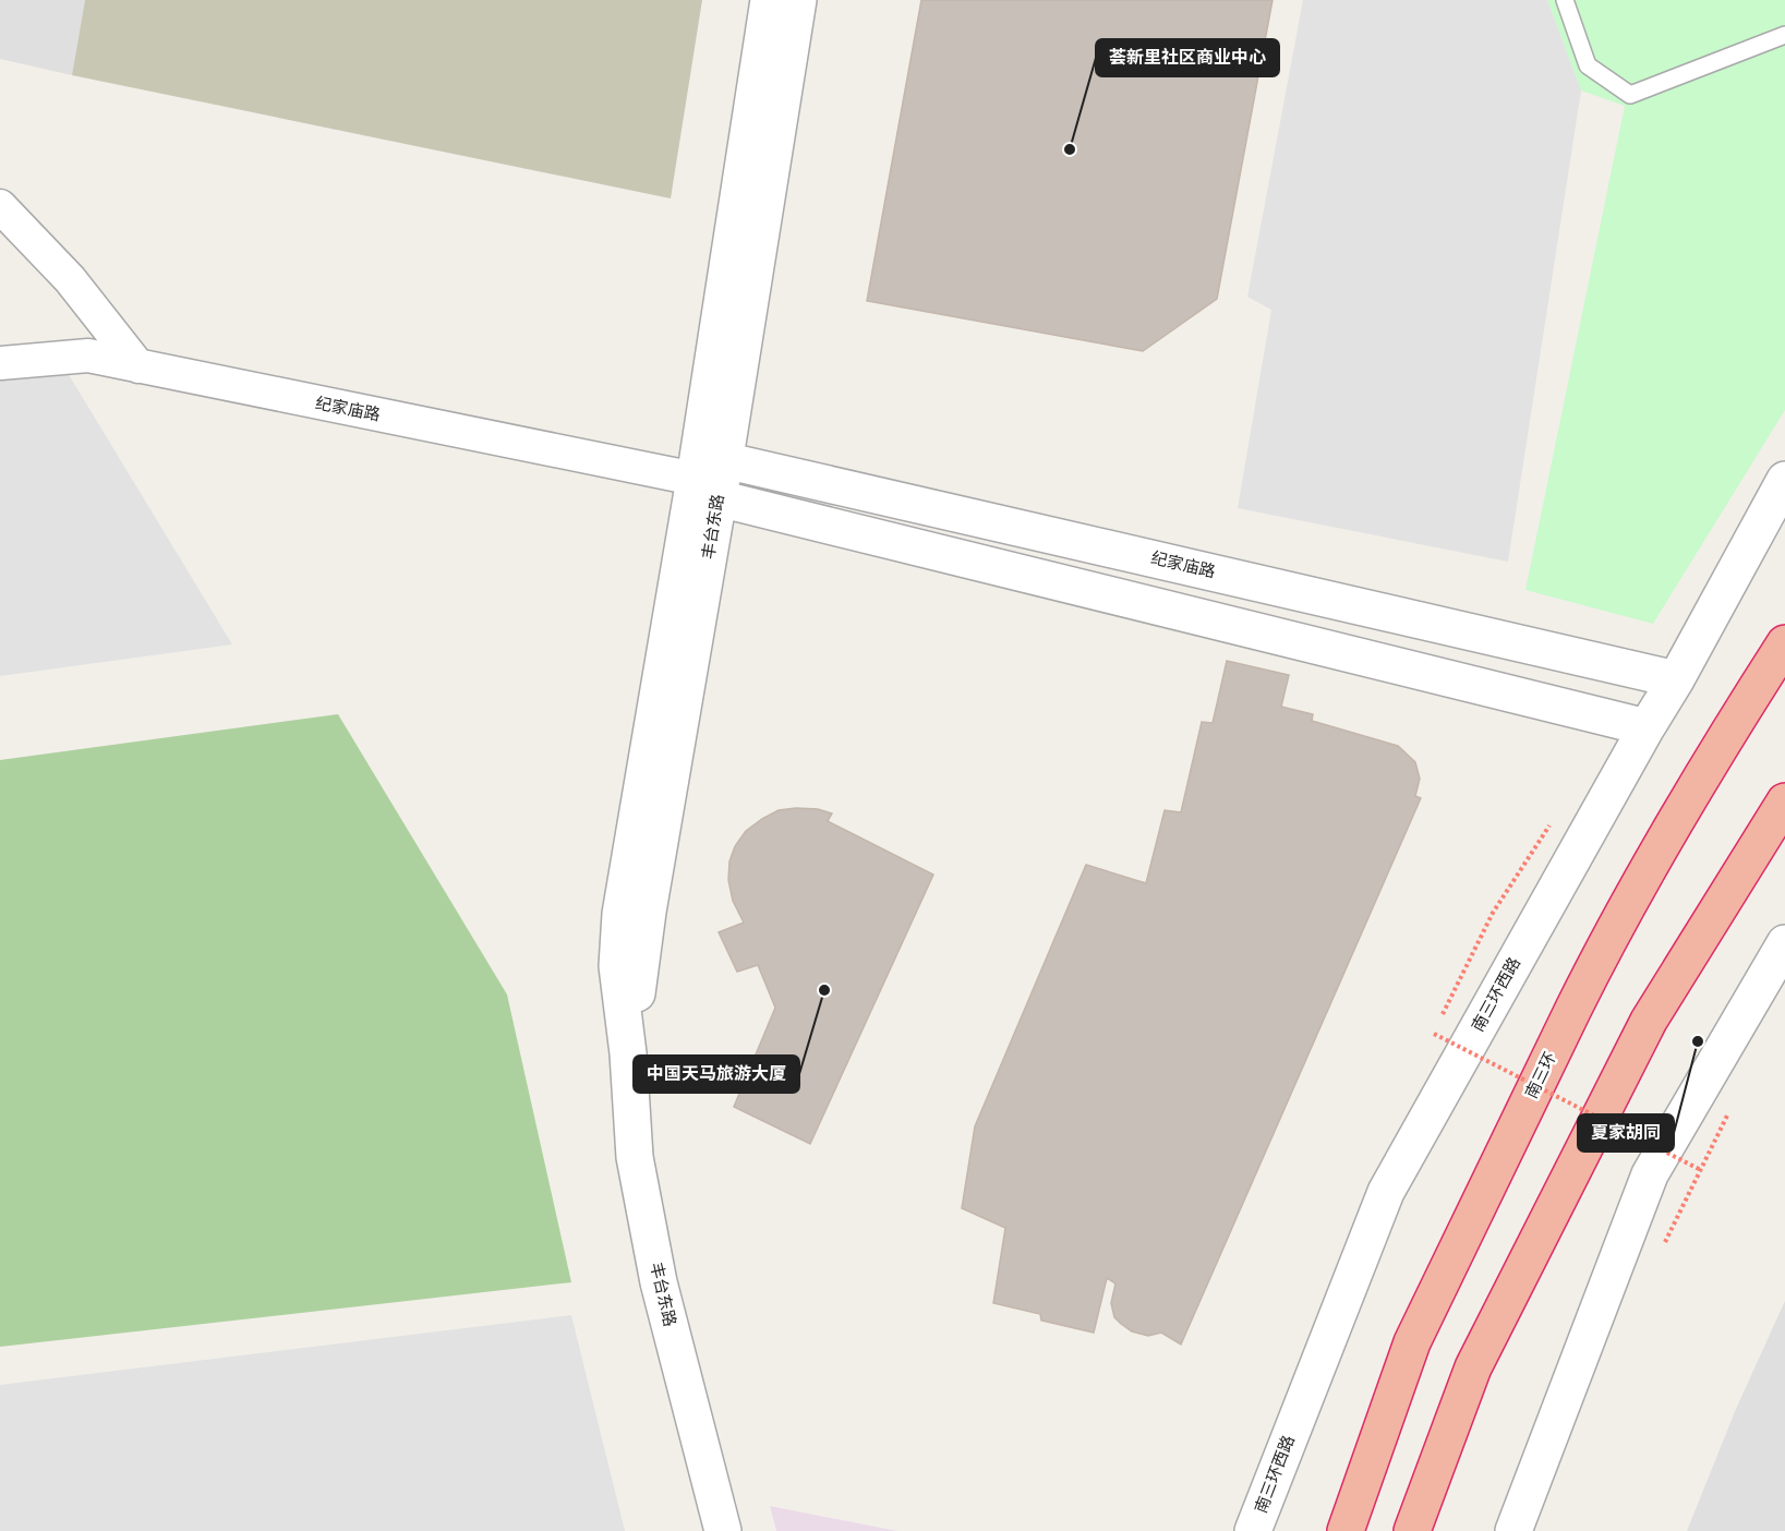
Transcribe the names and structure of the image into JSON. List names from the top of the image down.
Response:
{
  "streets": {
    "highway": ["南三环"],
    "street": ["纪家庙路", "丰台东路", "南三环西路"]
  },
  "crossings": [
    ["纪家庙路", "丰台东路"],
    ["纪家庙路", "南三环西路"]
  ],
  "places": ["荟新里社区商业中心", "中国天马旅游大厦", "夏家胡同"]
}
